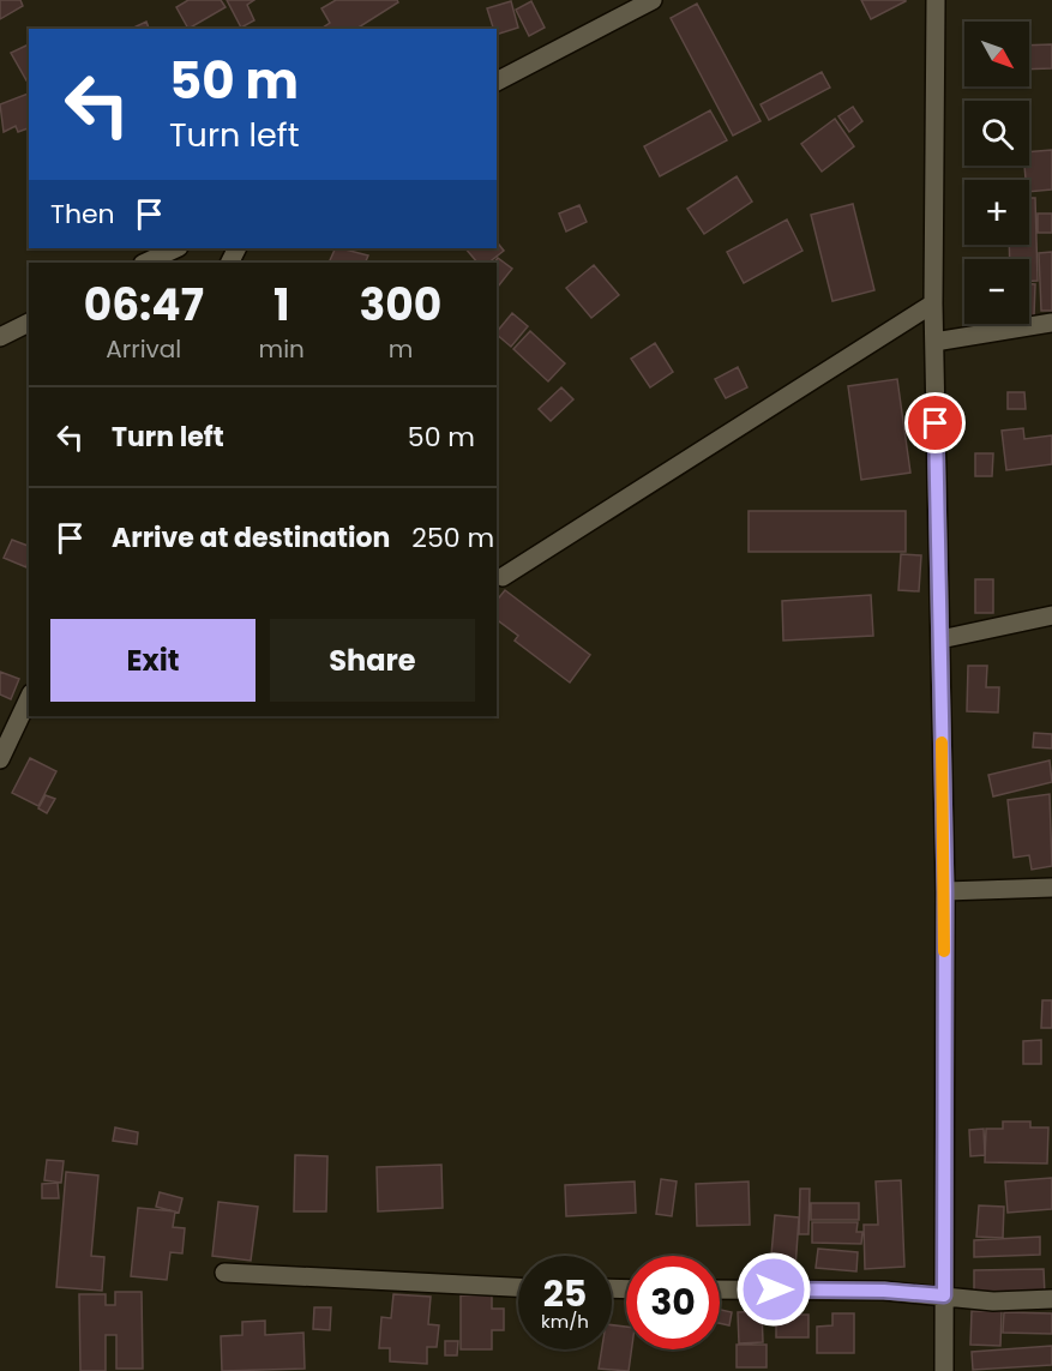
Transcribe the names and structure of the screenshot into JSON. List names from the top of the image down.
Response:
{
  "north": "bottom right",
  "page": {
    "map_buttons": ["+", "−"],
    "turn": ["50 m", "Turn left"],
    "then": "Then",
    "eta": [
      "06:47",
      "Arrival",
      "1",
      "min",
      "300",
      "m"
    ],
    "list": [
      {
        "name": "Turn left",
        "value": "50 m"
      },
      {
        "name": "Arrive at destination",
        "value": "250 m"
      }
    ],
    "buttons": ["Exit", "Share"],
    "speed": "25 km/h",
    "limit": "30"
  }
}
